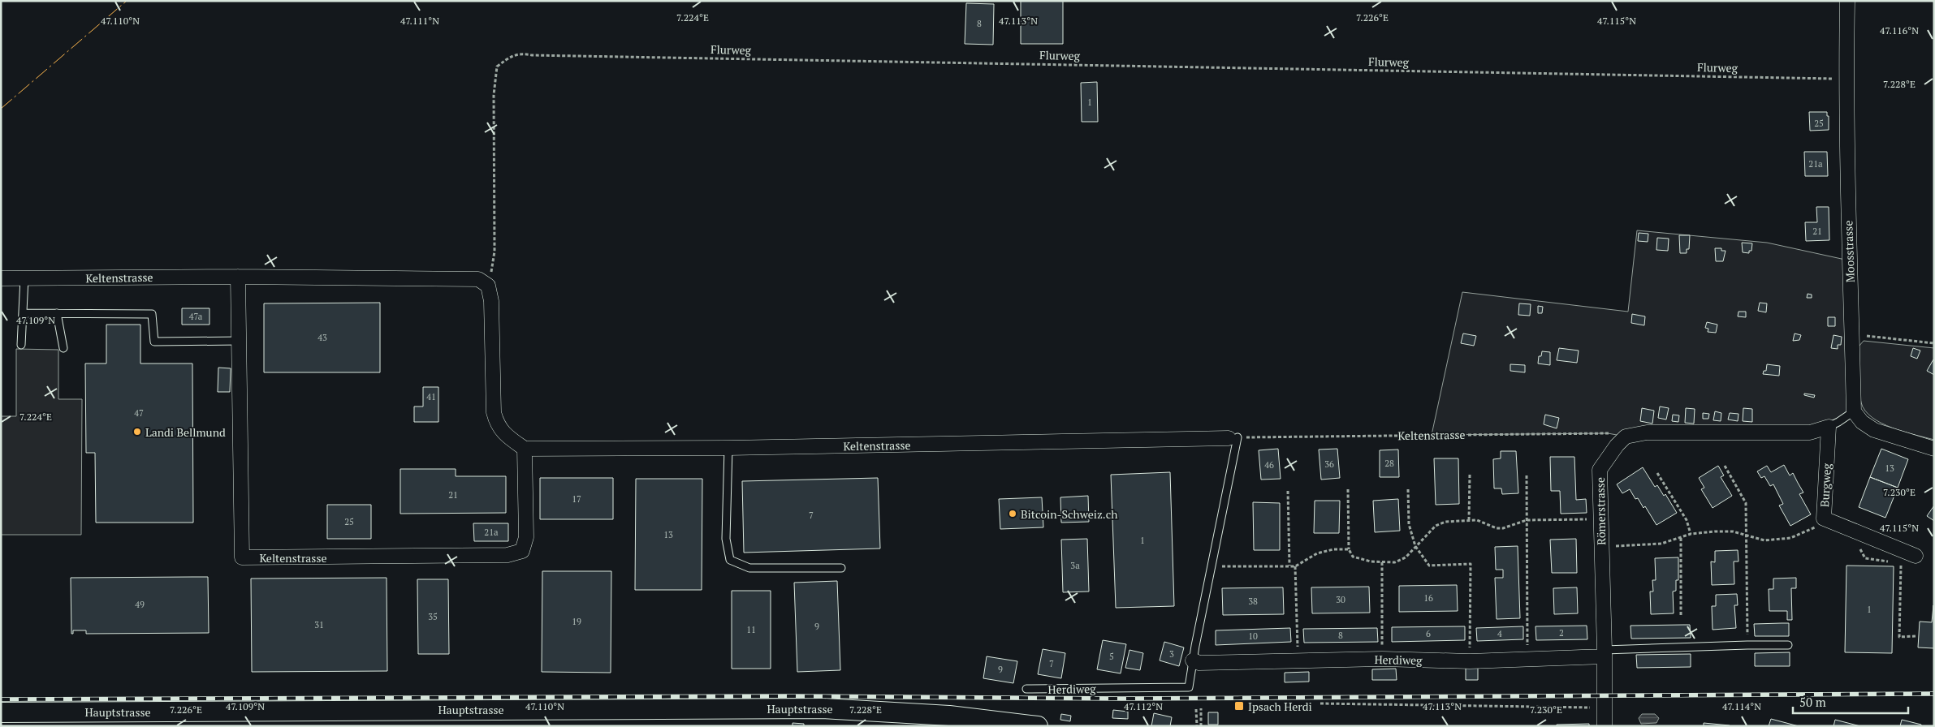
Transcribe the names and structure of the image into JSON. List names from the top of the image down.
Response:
{
  "streets": {
    "main road": ["Hauptstrasse"],
    "street": [
      "Moosstrasse",
      "Keltenstrasse",
      "Burgweg",
      "Römerstrasse",
      "Herdiweg"
    ],
    "path": ["Flurweg"]
  },
  "crossings": [
    ["Flurweg", "Moosstrasse"],
    ["Flurweg", "Keltenstrasse"],
    ["Keltenstrasse", "Römerstrasse"],
    ["Keltenstrasse", "Herdiweg"],
    ["Römerstrasse", "Herdiweg"]
  ],
  "places": {
    "other": ["Landi Bellmund", "Bitcoin-Schweiz.ch"],
    "transit": ["Ipsach Herdi"]
  },
  "house_numbers": [
    "8",
    "1",
    "25",
    "21a",
    "21",
    "47a",
    "43",
    "41",
    "47",
    "28",
    "36",
    "46",
    "13",
    "21",
    "17",
    "7",
    "25",
    "21a",
    "13",
    "1",
    "3a",
    "16",
    "30",
    "38",
    "49",
    "1",
    "35",
    "19",
    "31",
    "9",
    "11",
    "2",
    "6",
    "4",
    "8",
    "10",
    "3",
    "5",
    "7",
    "9"
  ],
  "scale_bar": "50 m",
  "coordinates": [
    "7.224°E",
    "7.226°E",
    "47.113°N",
    "47.110°N",
    "47.111°N",
    "47.115°N",
    "47.116°N",
    "7.228°E",
    "47.109°N",
    "7.230°E",
    "47.112°N",
    "47.114°N"
  ]
}
